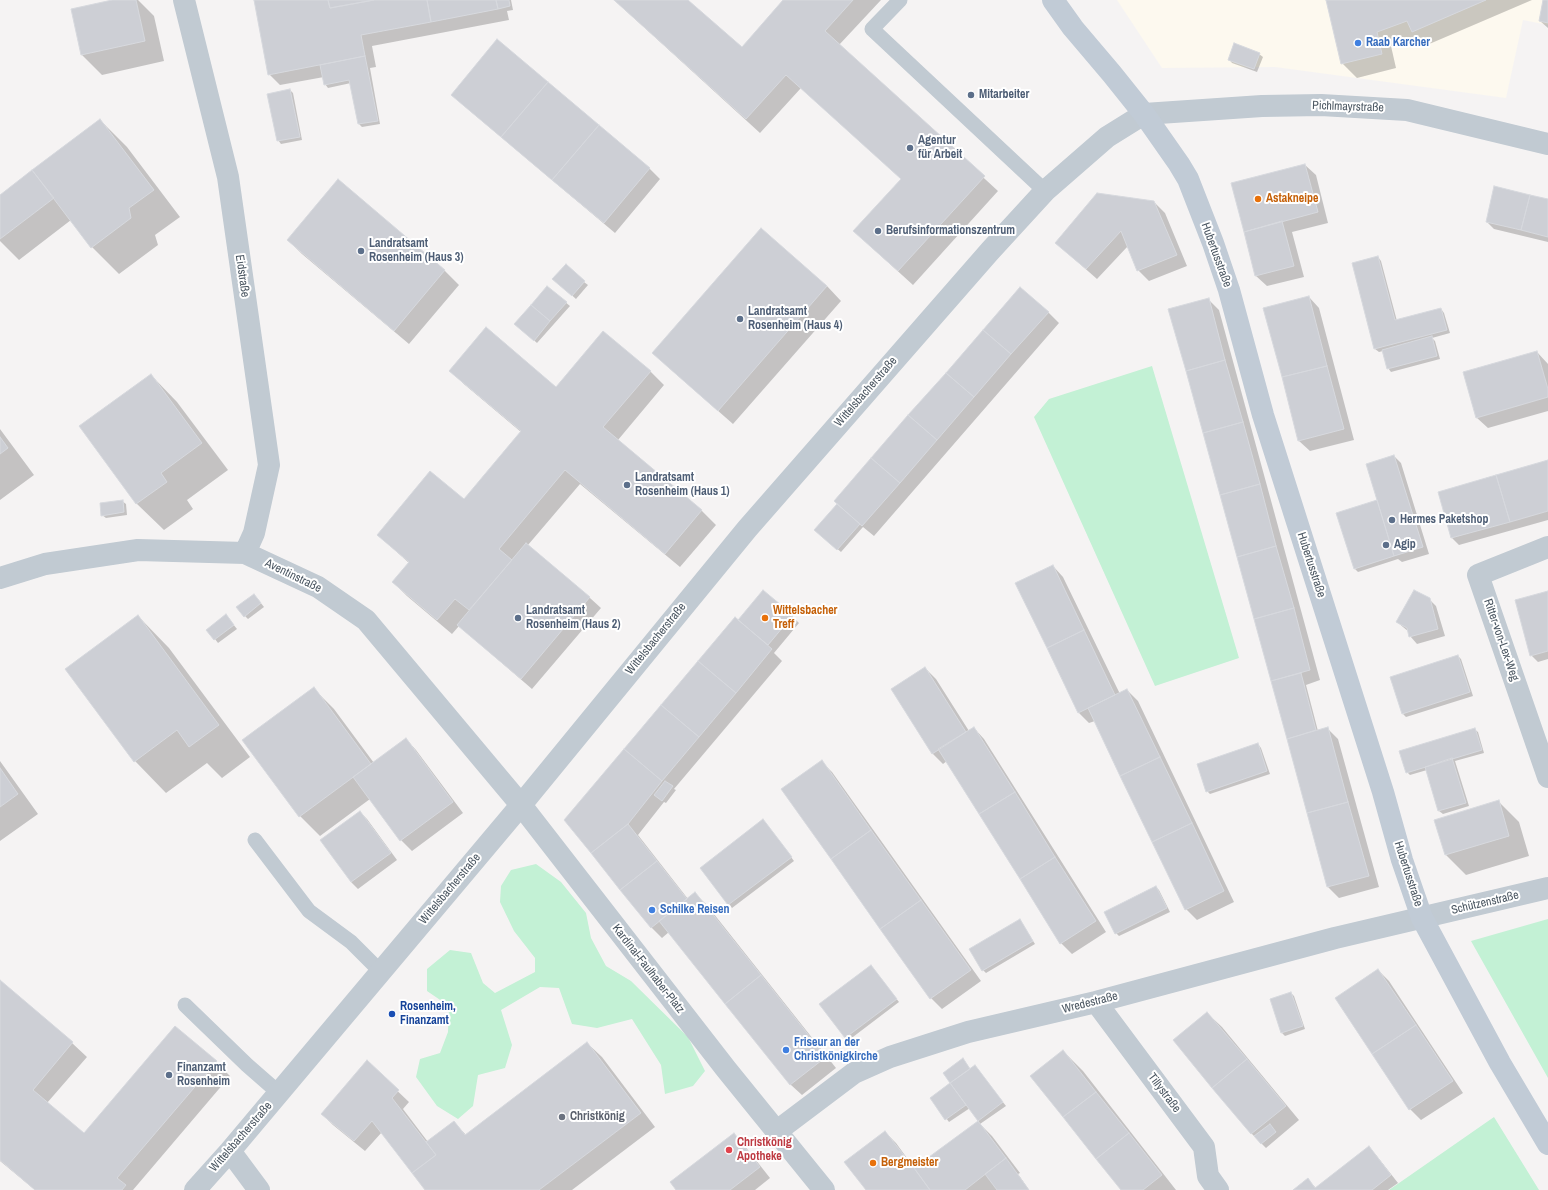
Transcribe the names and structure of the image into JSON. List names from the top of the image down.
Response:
{
  "streets": {
    "main road": ["Hubertusstraße"],
    "street": [
      "Pichlmayrstraße",
      "Eidstraße",
      "Wittelsbacherstraße",
      "Aventinstraße",
      "Ritter-von-Lex-Weg",
      "Schützenstraße",
      "Kardinal-Faulhaber-Platz",
      "Wredestraße",
      "Tillystraße"
    ]
  },
  "crossings": [
    ["Pichlmayrstraße", "Hubertusstraße"],
    ["Pichlmayrstraße", "Wittelsbacherstraße"],
    ["Hubertusstraße", "Wittelsbacherstraße"],
    ["Hubertusstraße", "Schützenstraße"],
    ["Hubertusstraße", "Wredestraße"],
    ["Eidstraße", "Aventinstraße"],
    ["Wittelsbacherstraße", "Aventinstraße"],
    ["Wittelsbacherstraße", "Kardinal-Faulhaber-Platz"],
    ["Aventinstraße", "Kardinal-Faulhaber-Platz"],
    ["Schützenstraße", "Wredestraße"],
    ["Kardinal-Faulhaber-Platz", "Wredestraße"],
    ["Wredestraße", "Tillystraße"]
  ],
  "places": [
    "Raab Karcher",
    "Mitarbeiter",
    "Agentur für Arbeit",
    "Astakneipe",
    "Berufsinformationszentrum",
    "Landratsamt Rosenheim (Haus 3)",
    "Landratsamt Rosenheim (Haus 4)",
    "Landratsamt Rosenheim (Haus 1)",
    "Hermes Paketshop",
    "Agip",
    "Landratsamt Rosenheim (Haus 2)",
    "Wittelsbacher Treff",
    "Schilke Reisen",
    "Rosenheim, Finanzamt",
    "Friseur an der Christkönigkirche",
    "Finanzamt Rosenheim",
    "Christkönig",
    "Christkönig Apotheke",
    "Bergmeister"
  ]
}
